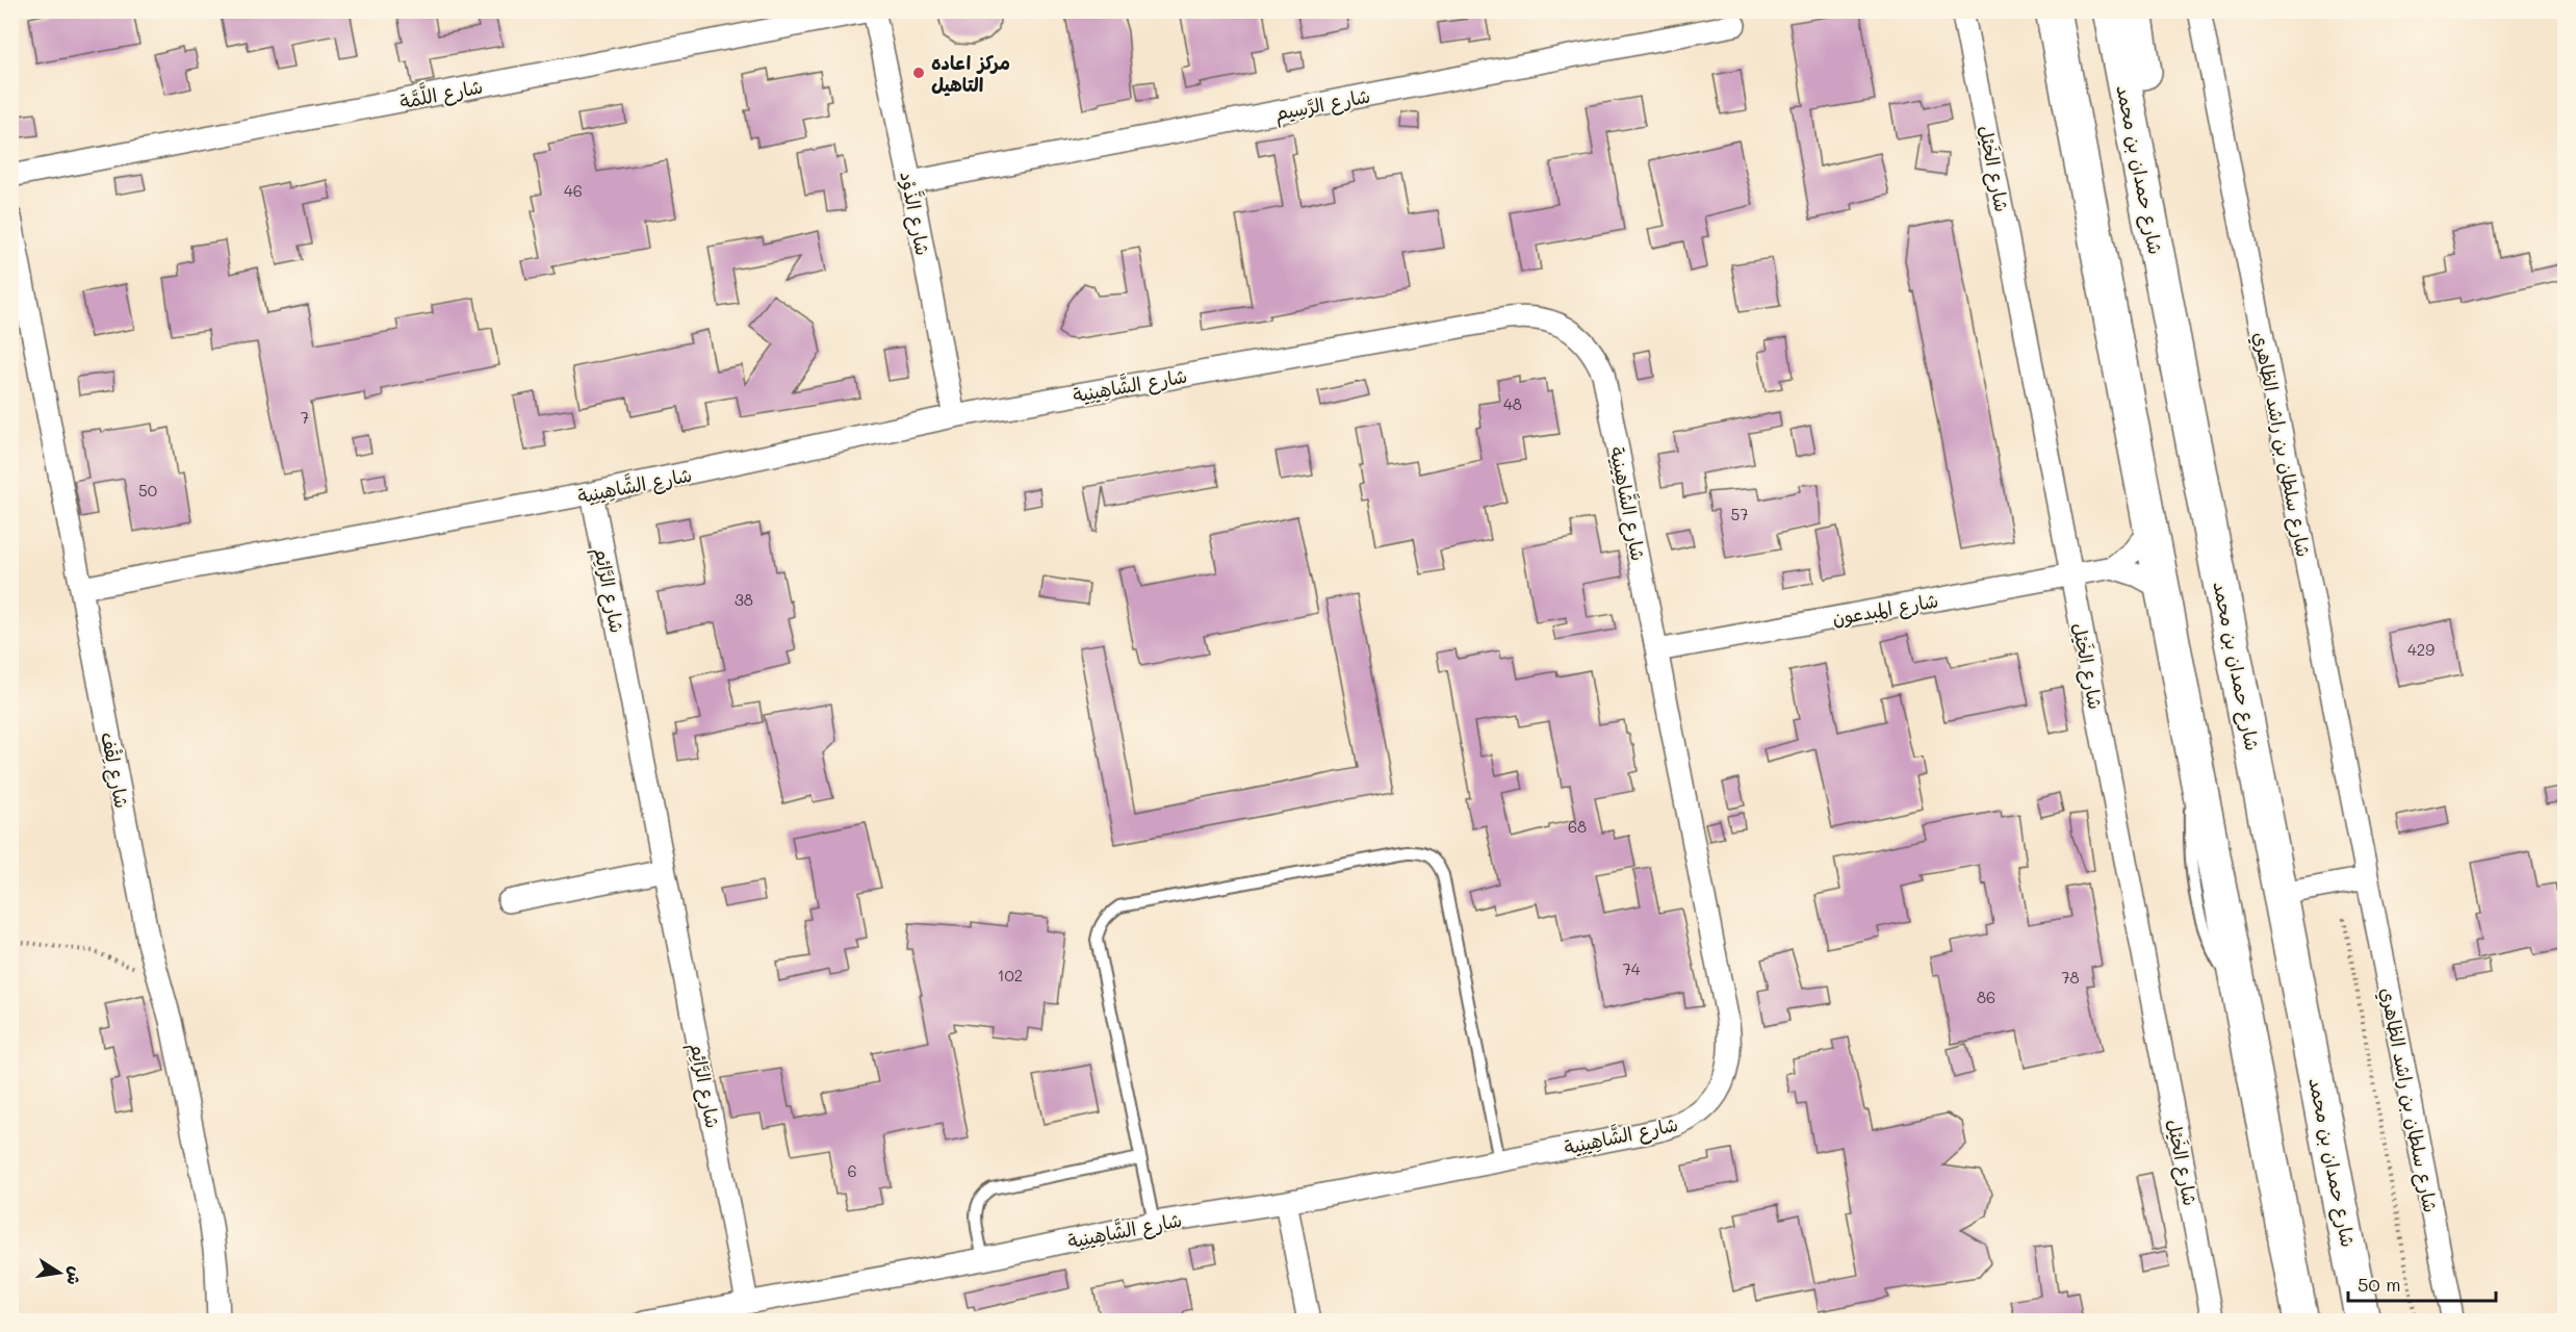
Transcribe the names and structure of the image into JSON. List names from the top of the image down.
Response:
{
  "streets": {
    "main road": ["شارع حمدان بن محمد"],
    "street": [
      "شارع اللَّمَّة",
      "شارع الرَّسِيم",
      "شارع الخَيْل",
      "شارع الذَّوْد",
      "شارع الشَّاهِينِية",
      "شارع سلطان بن راشد الظاهري",
      "شارع الرَّائِم",
      "شارع المبدعون",
      "شارع لِقْف"
    ]
  },
  "crossings": [
    ["شارع اللَّمَّة", "شارع الذَّوْد"],
    ["شارع الرَّسِيم", "شارع الذَّوْد"],
    ["شارع الخَيْل", "شارع المبدعون"],
    ["شارع الذَّوْد", "شارع الشَّاهِينِية"],
    ["شارع الشَّاهِينِية", "شارع الرَّائِم"],
    ["شارع الشَّاهِينِية", "شارع المبدعون"],
    ["شارع الشَّاهِينِية", "شارع لِقْف"]
  ],
  "places": ["مركز اعاده التاهيل"],
  "house_numbers": [
    "46",
    "48",
    "7",
    "50",
    "57",
    "38",
    "429",
    "68",
    "74",
    "102",
    "78",
    "86",
    "6"
  ],
  "scale_bar": "50 m",
  "north": "right"
}
